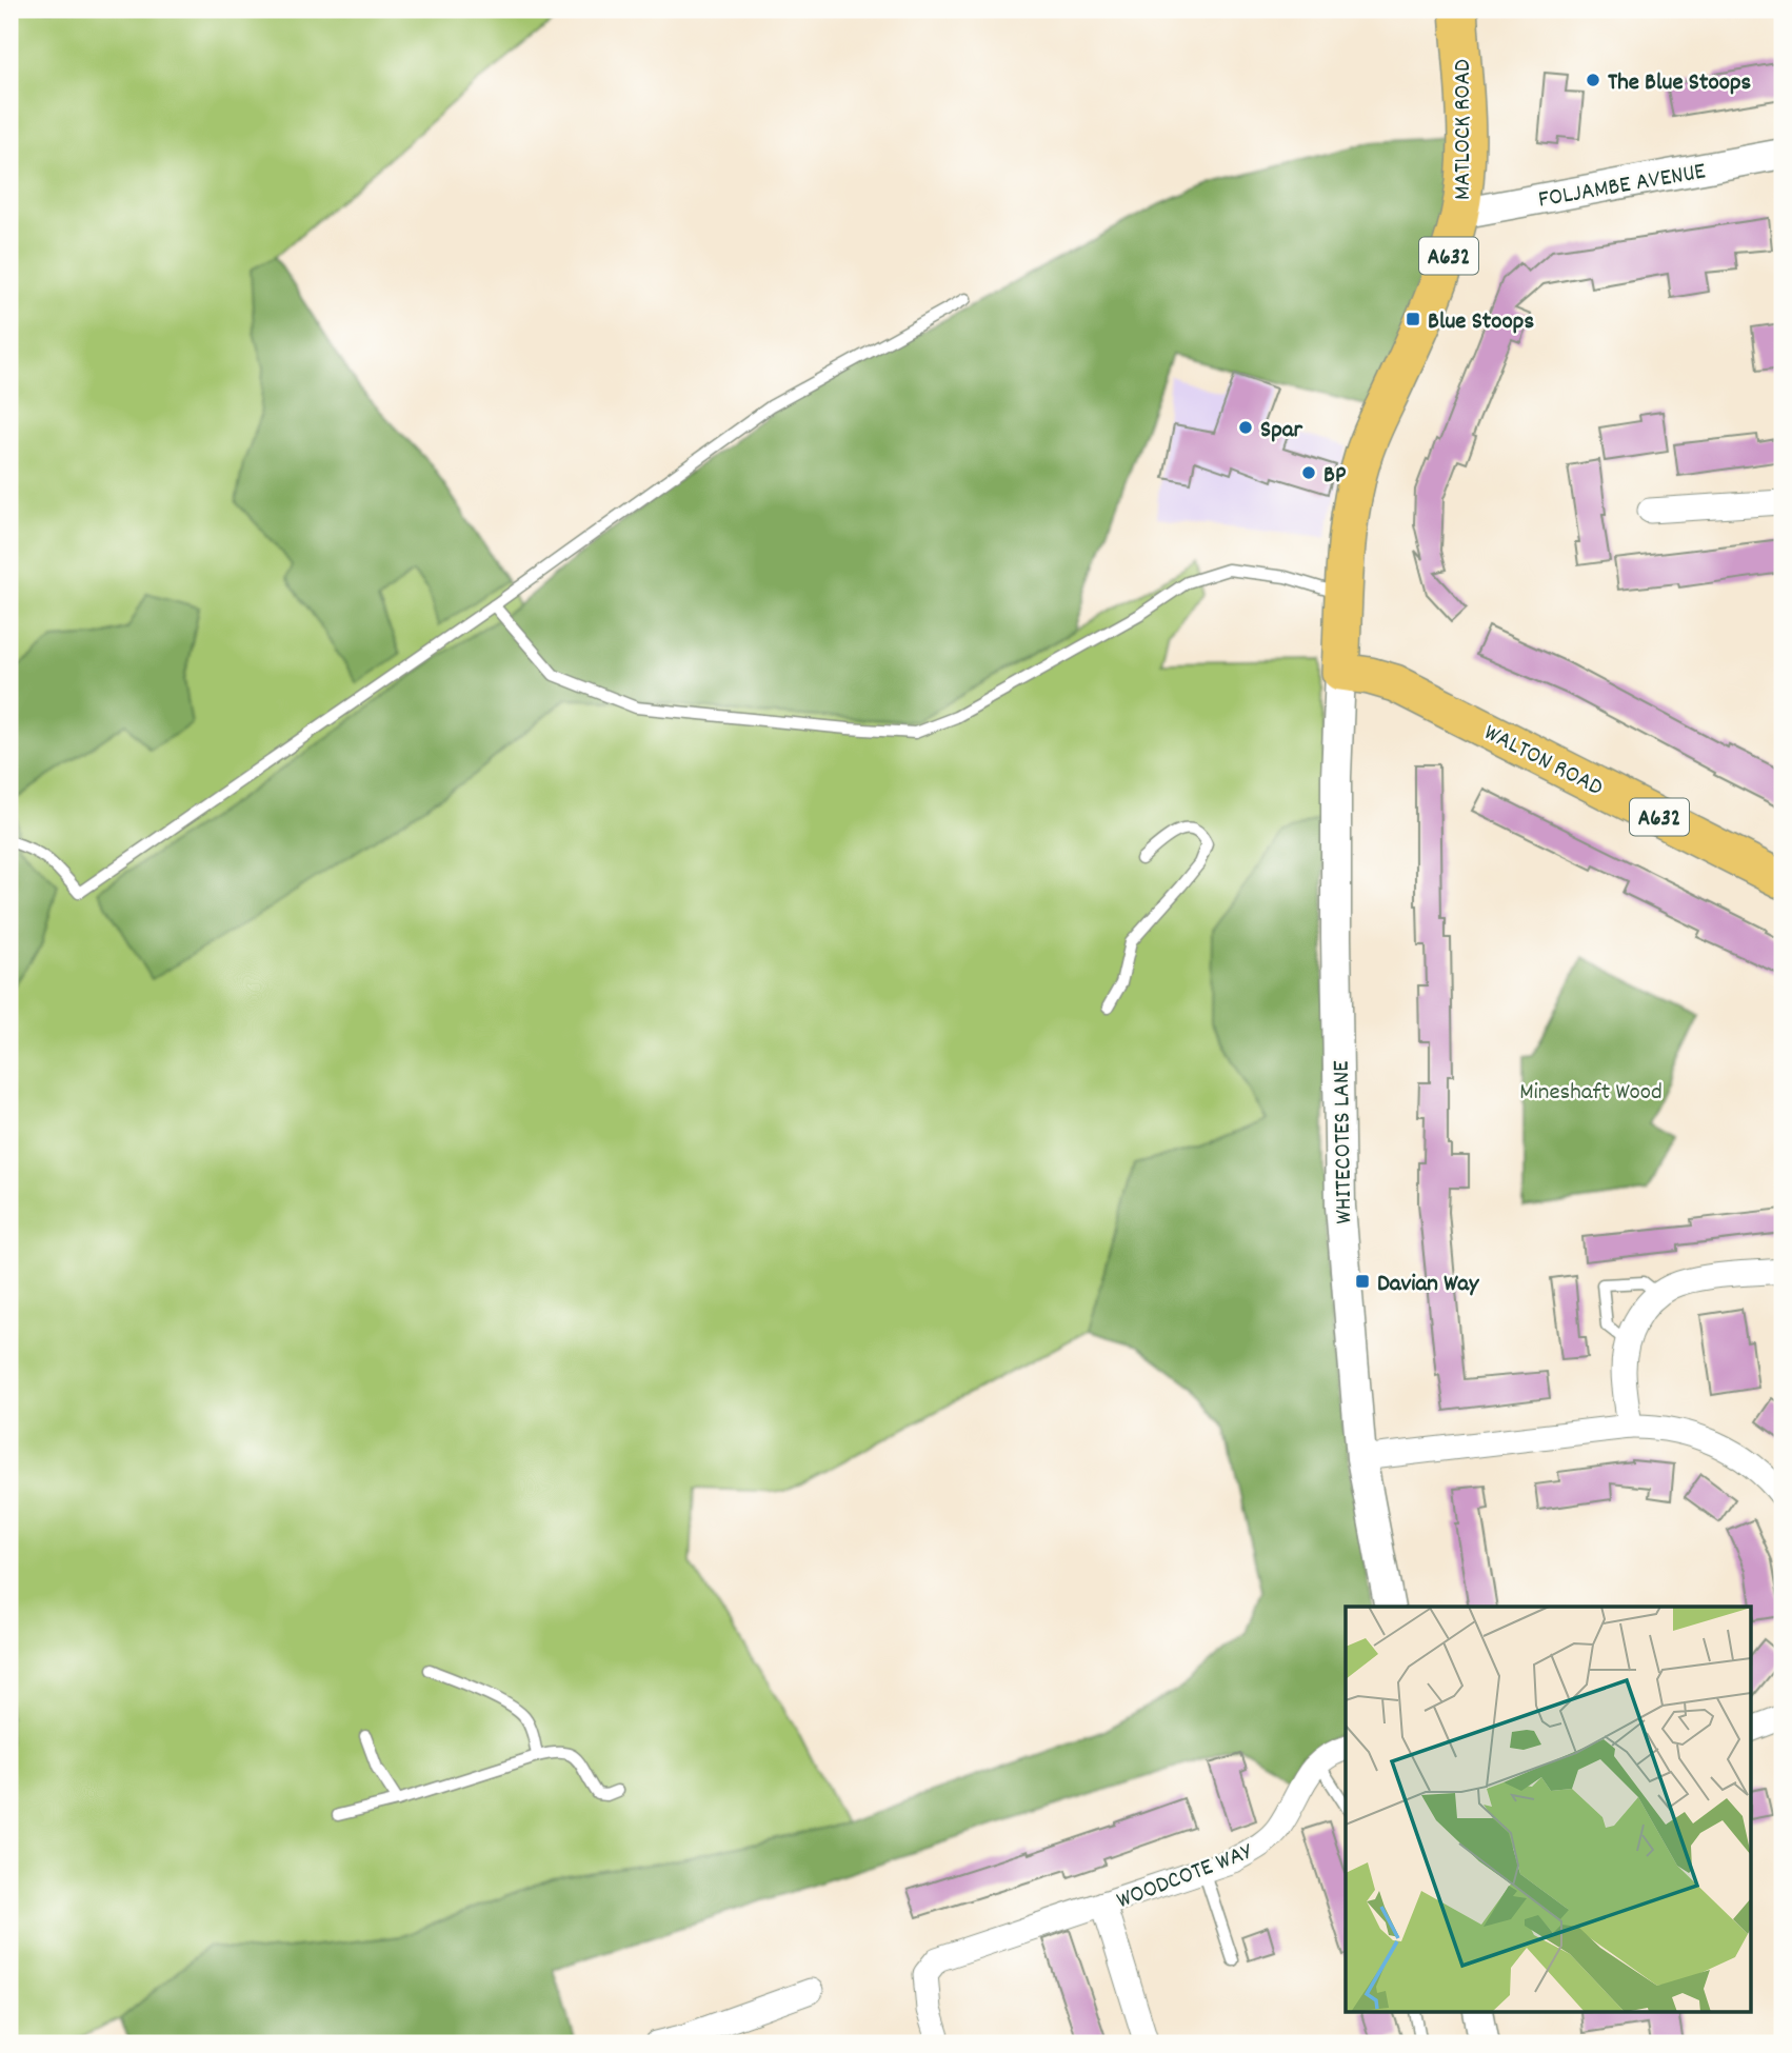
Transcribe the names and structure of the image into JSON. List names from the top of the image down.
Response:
{
  "streets": {
    "main road": ["MATLOCK ROAD", "A632", "WALTON ROAD"],
    "street": ["FOLJAMBE AVENUE", "WHITECOTES LANE", "WOODCOTE WAY"]
  },
  "crossings": [
    ["MATLOCK ROAD", "FOLJAMBE AVENUE"],
    ["MATLOCK ROAD", "WALTON ROAD"],
    ["MATLOCK ROAD", "WHITECOTES LANE"],
    ["WALTON ROAD", "WHITECOTES LANE"]
  ],
  "parks": ["Mineshaft Wood"],
  "places": {
    "other": ["The Blue Stoops", "Spar", "BP"],
    "transit": ["Blue Stoops", "Davian Way"]
  }
}
